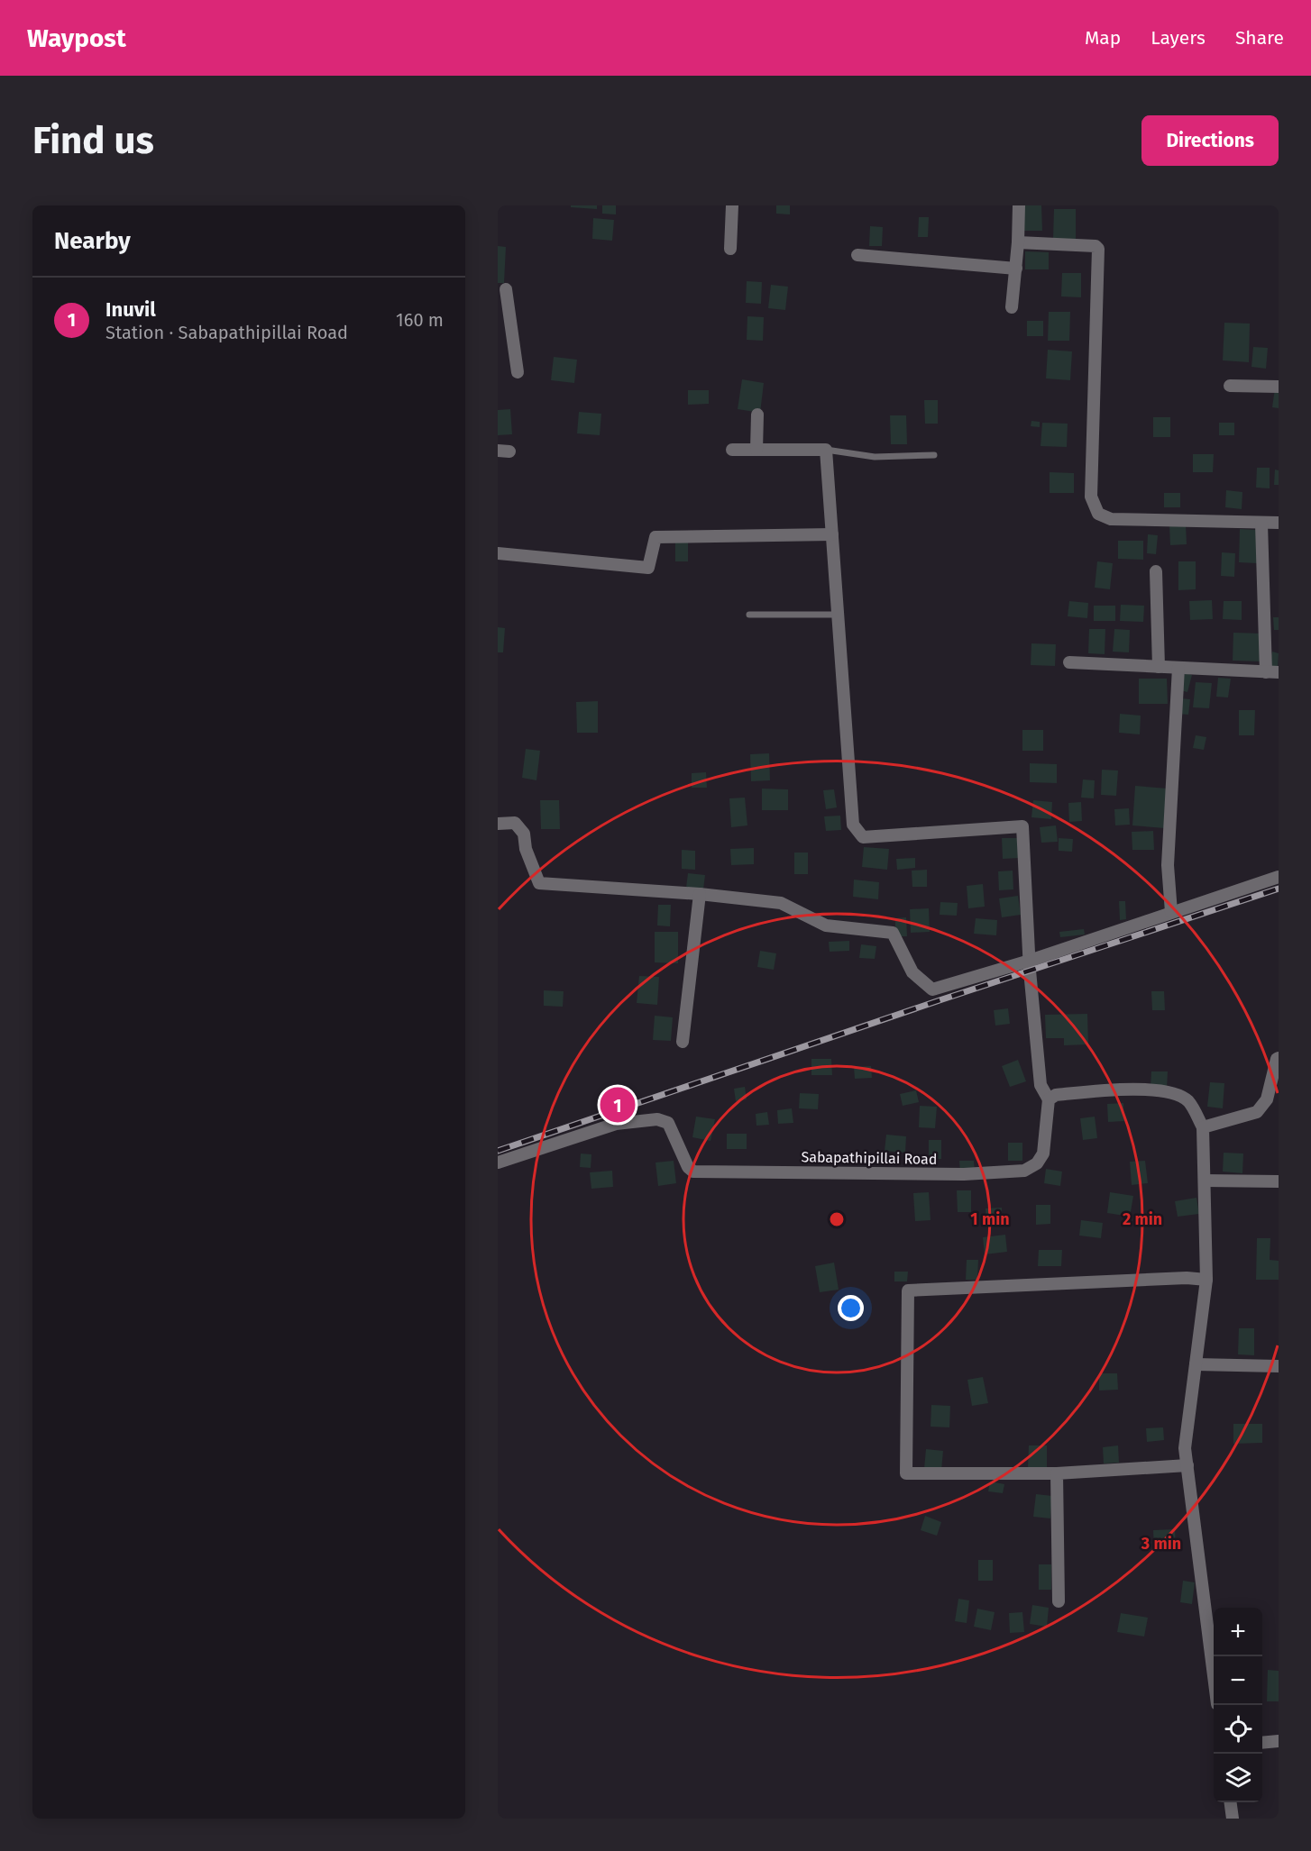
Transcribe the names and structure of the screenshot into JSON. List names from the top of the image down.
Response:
{
  "streets": {
    "street": ["Sabapathipillai Road"]
  },
  "page": {
    "header": "Waypost",
    "nav": ["Map", "Layers", "Share"],
    "buttons": "Directions",
    "title": "Find us",
    "heading": "Nearby",
    "list": [
      {
        "mark": "1",
        "name": "Inuvil",
        "note": "Station · Sabapathipillai Road",
        "value": "160 m"
      }
    ],
    "pins": "1",
    "map_buttons": ["+", "−"]
  },
  "rings": ["1 min", "2 min", "3 min"]
}
